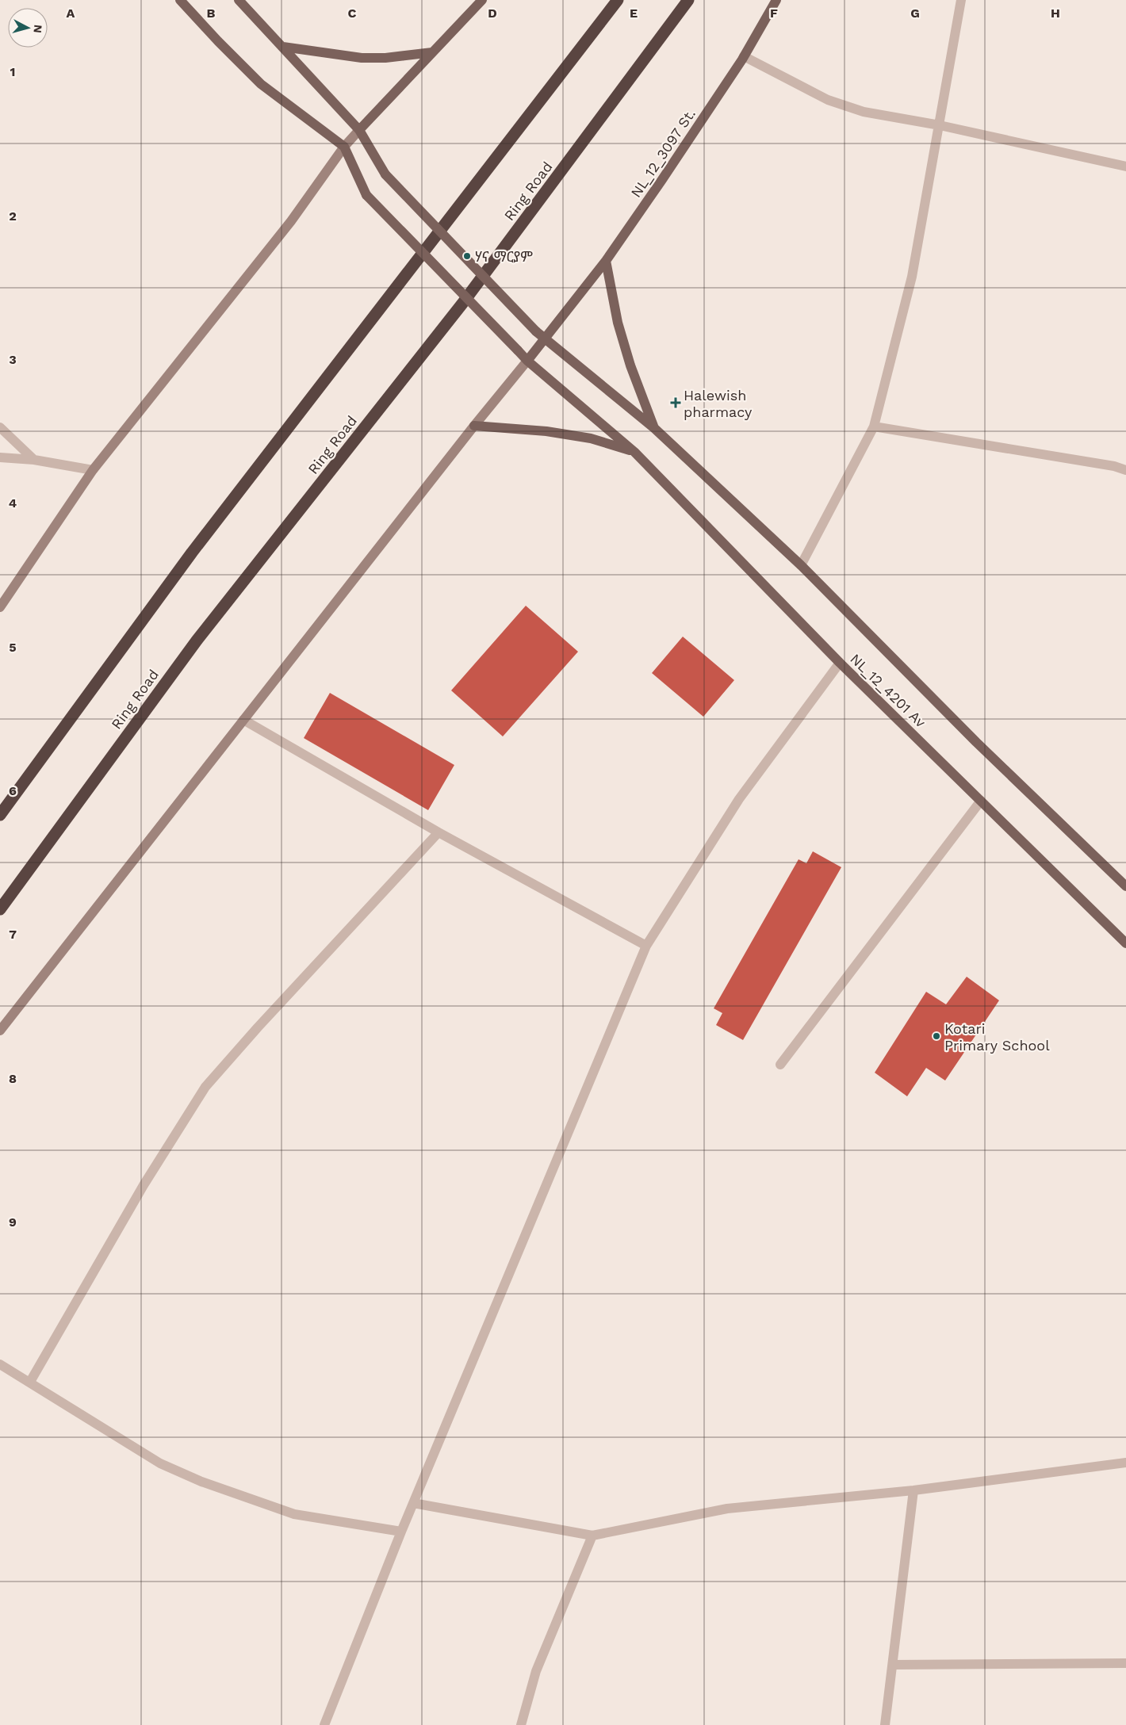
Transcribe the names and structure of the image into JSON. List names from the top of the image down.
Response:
{
  "streets": {
    "highway": ["Ring Road"],
    "main road": ["NL_12_3097 St.", "NL_12_4201 Av"]
  },
  "crossings": [
    ["NL_12_3097 St.", "NL_12_4201 Av"]
  ],
  "places": {
    "other": ["ሃና ማርያም", "Kotari Primary School"],
    "health": ["Halewish pharmacy"]
  },
  "north": "right",
  "grid": {
    "columns": [
      "A",
      "B",
      "C",
      "D",
      "E",
      "F",
      "G",
      "H"
    ],
    "rows": [
      "1",
      "2",
      "3",
      "4",
      "5",
      "6",
      "7",
      "8",
      "9"
    ]
  }
}
